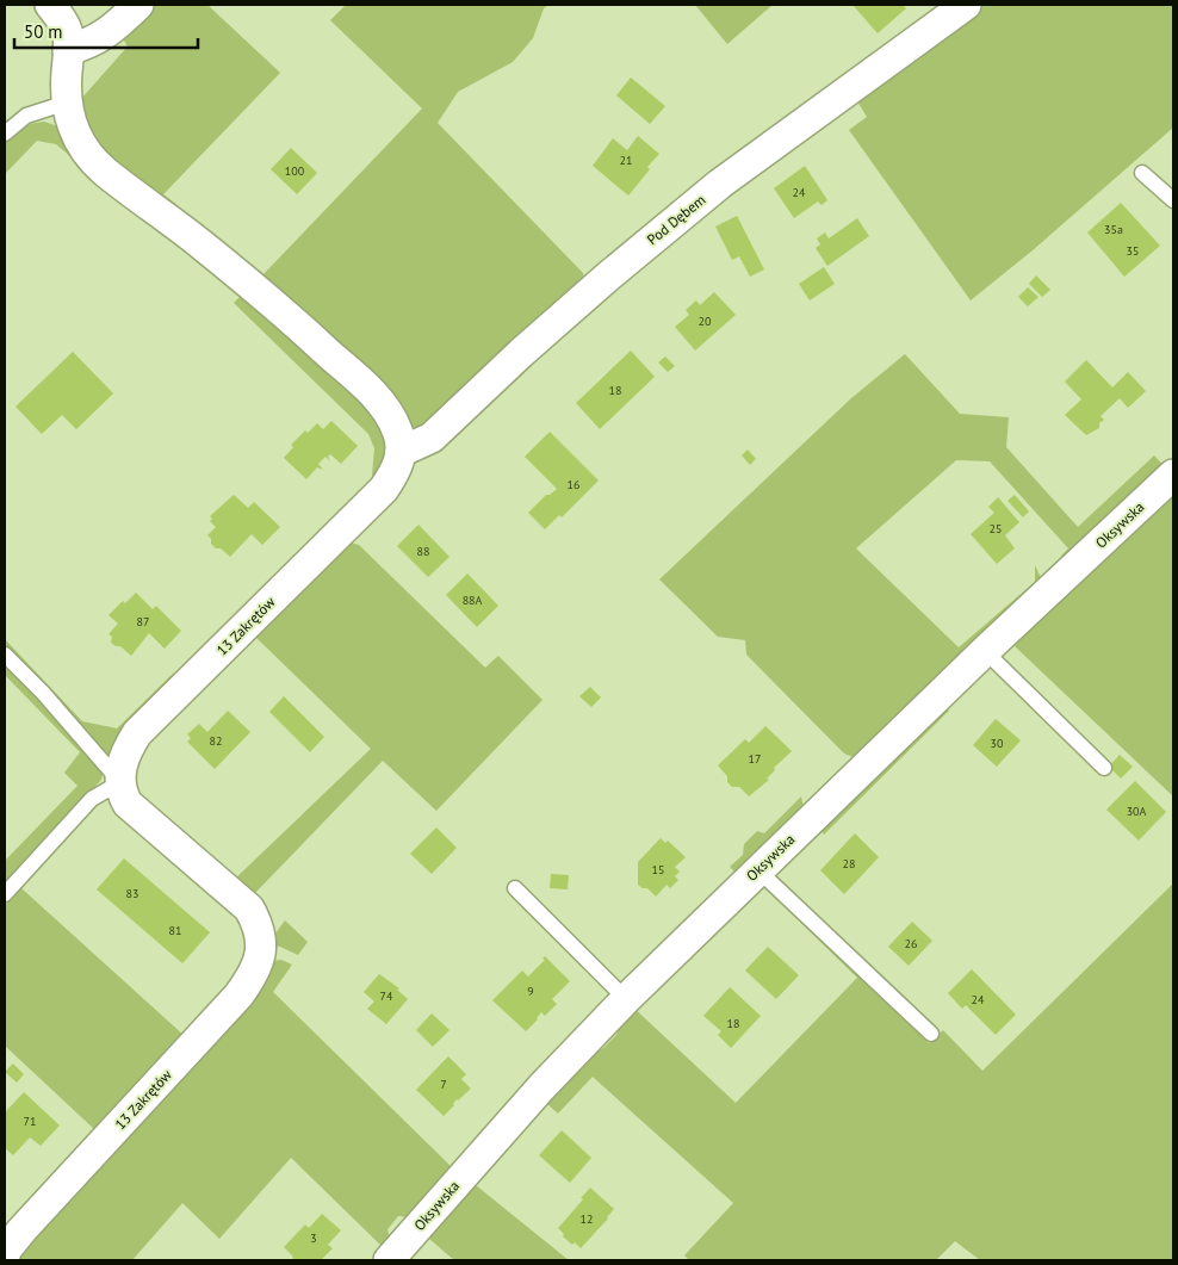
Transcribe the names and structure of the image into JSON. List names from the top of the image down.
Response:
{
  "streets": {
    "street": ["Pod Dębem", "Oksywska", "13 Zakrętów"]
  },
  "crossings": [
    ["Pod Dębem", "13 Zakrętów"]
  ],
  "house_numbers": [
    "21",
    "100",
    "24",
    "35a",
    "35",
    "20",
    "18",
    "16",
    "25",
    "88",
    "88A",
    "87",
    "82",
    "30",
    "17",
    "30A",
    "28",
    "15",
    "83",
    "81",
    "26",
    "9",
    "74",
    "24",
    "18",
    "7",
    "71",
    "12",
    "3"
  ],
  "scale_bar": "50 m"
}
